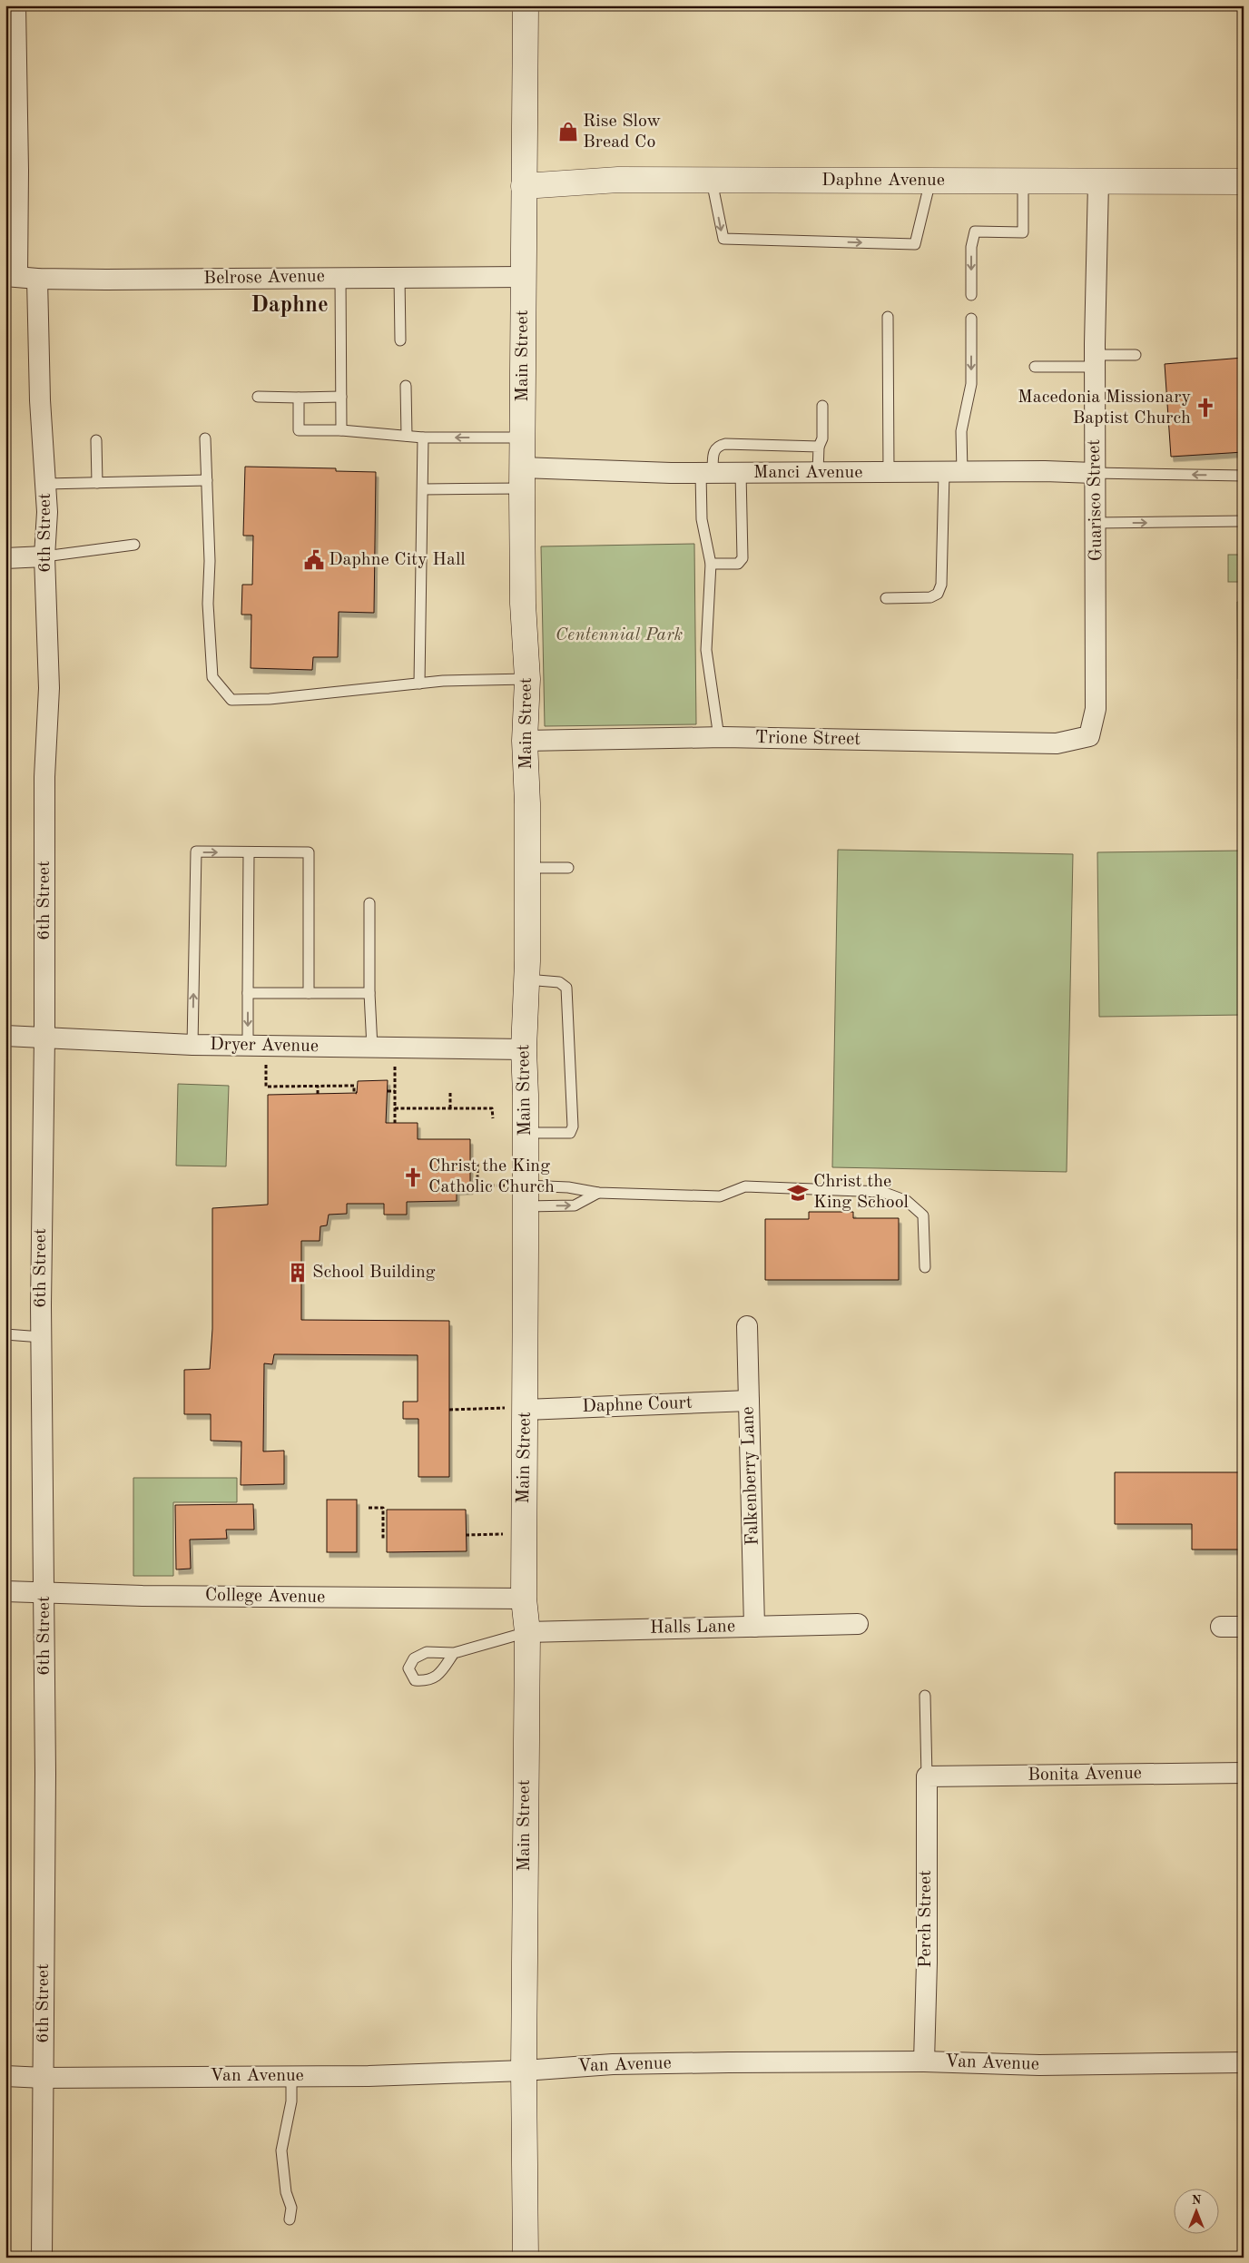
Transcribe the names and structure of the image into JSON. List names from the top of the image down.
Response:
{
  "streets": {
    "main road": ["Daphne Avenue", "Main Street"],
    "street": [
      "Belrose Avenue",
      "Manci Avenue",
      "Guarisco Street",
      "6th Street",
      "Trione Street",
      "Dryer Avenue",
      "Daphne Court",
      "Falkenberry Lane",
      "College Avenue",
      "Halls Lane",
      "Bonita Avenue",
      "Perch Street",
      "Van Avenue"
    ]
  },
  "crossings": [
    ["Daphne Avenue", "Main Street"],
    ["Daphne Avenue", "Guarisco Street"],
    ["Belrose Avenue", "Main Street"],
    ["Belrose Avenue", "6th Street"],
    ["Main Street", "Manci Avenue"],
    ["Main Street", "Trione Street"],
    ["Main Street", "Dryer Avenue"],
    ["Main Street", "Daphne Court"],
    ["Main Street", "College Avenue"],
    ["Main Street", "Halls Lane"],
    ["Main Street", "Van Avenue"],
    ["Manci Avenue", "Guarisco Street"],
    ["Guarisco Street", "Trione Street"],
    ["6th Street", "Dryer Avenue"],
    ["6th Street", "College Avenue"],
    ["6th Street", "Van Avenue"],
    ["Daphne Court", "Falkenberry Lane"],
    ["Falkenberry Lane", "Halls Lane"],
    ["Bonita Avenue", "Perch Street"],
    ["Perch Street", "Van Avenue"]
  ],
  "districts": ["Daphne"],
  "parks": ["Centennial Park"],
  "places": {
    "shop": ["Rise Slow Bread Co"],
    "church": ["Macedonia Missionary Baptist Church", "Christ the King Catholic Church"],
    "public building": ["Daphne City Hall"],
    "school or university": ["Christ the King School"],
    "building": ["School Building"]
  },
  "north": "top"
}
